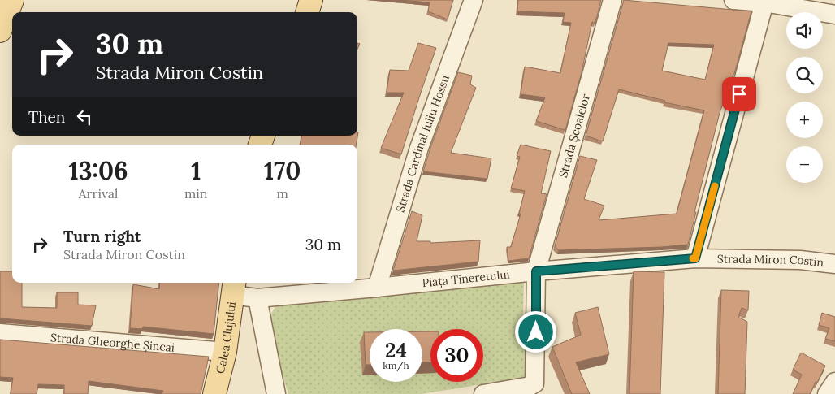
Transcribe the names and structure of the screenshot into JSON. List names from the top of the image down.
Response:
{
  "streets": {
    "main road": ["Calea Clujului"],
    "street": [
      "Strada Școalelor",
      "Strada Cardinal Iuliu Hossu",
      "Strada Miron Costin",
      "Piața Tineretului",
      "Strada Gheorghe Șincai"
    ]
  },
  "crossings": [
    ["Strada Școalelor", "Strada Miron Costin"],
    ["Strada Școalelor", "Piața Tineretului"],
    ["Strada Cardinal Iuliu Hossu", "Piața Tineretului"],
    ["Strada Miron Costin", "Piața Tineretului"],
    ["Piața Tineretului", "Calea Clujului"],
    ["Calea Clujului", "Strada Gheorghe Șincai"]
  ],
  "page": {
    "map_buttons": ["+", "−"],
    "turn": ["30 m", "Strada Miron Costin"],
    "then": "Then",
    "eta": [
      "13:06",
      "Arrival",
      "1",
      "min",
      "170",
      "m"
    ],
    "list": [
      {
        "name": "Turn right",
        "note": "Strada Miron Costin",
        "value": "30 m"
      }
    ],
    "speed": "24 km/h",
    "limit": "30"
  }
}
